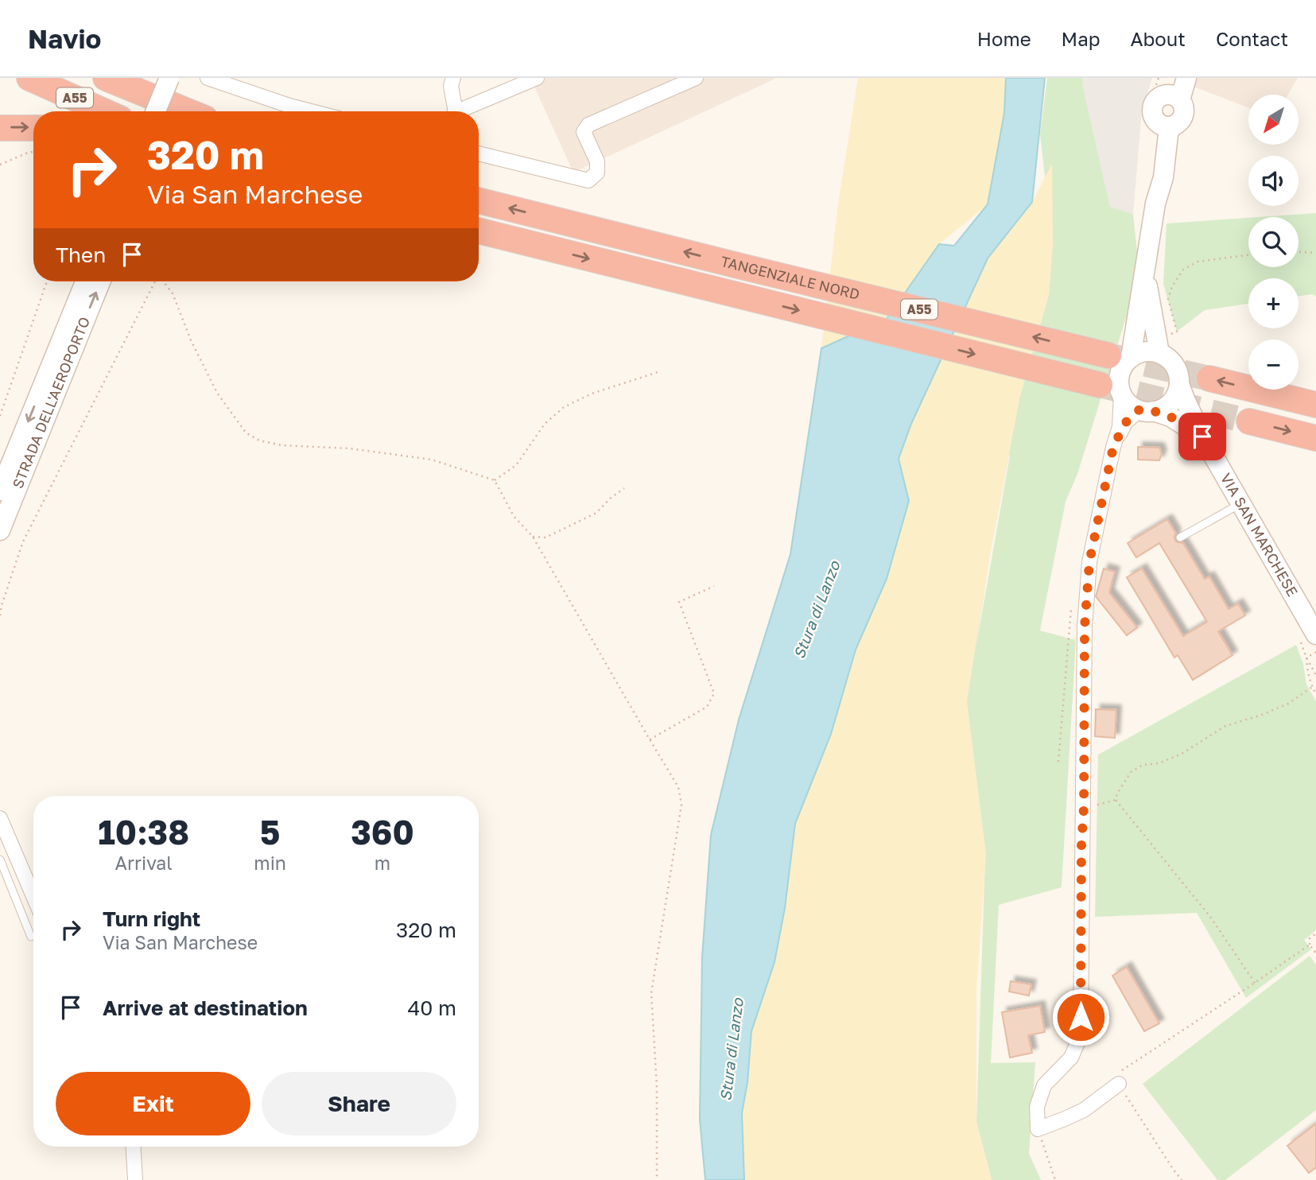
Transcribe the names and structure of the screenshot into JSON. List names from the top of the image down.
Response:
{
  "streets": {
    "highway": ["A55", "TANGENZIALE NORD"],
    "street": ["STRADA DELL'AEROPORTO", "VIA SAN MARCHESE"]
  },
  "crossings": [
    ["TANGENZIALE NORD", "VIA SAN MARCHESE"]
  ],
  "water": ["Stura di Lanzo"],
  "north": "bottom left",
  "page": {
    "header": "Navio",
    "nav": [
      "Home",
      "Map",
      "About",
      "Contact"
    ],
    "map_buttons": ["+", "−"],
    "turn": ["320 m", "Via San Marchese"],
    "then": "Then",
    "eta": [
      "10:38",
      "Arrival",
      "5",
      "min",
      "360",
      "m"
    ],
    "list": [
      {
        "name": "Turn right",
        "note": "Via San Marchese",
        "value": "320 m"
      },
      {
        "name": "Arrive at destination",
        "value": "40 m"
      }
    ],
    "buttons": ["Exit", "Share"]
  }
}
